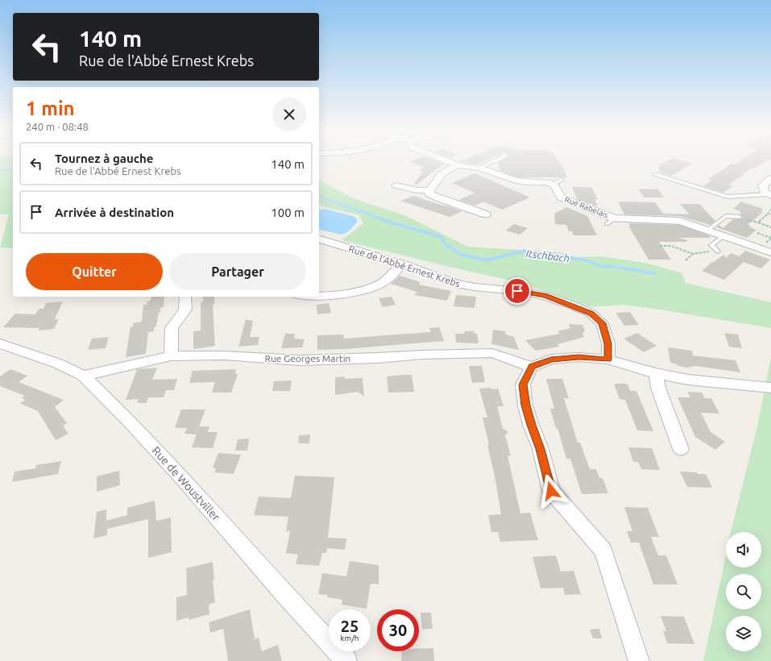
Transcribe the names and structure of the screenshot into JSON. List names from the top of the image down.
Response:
{
  "streets": {
    "street": [
      "Rue Rabelais",
      "Rue de l'Abbé Ernest Krebs",
      "Rue Georges Martin",
      "Rue de Woustviller"
    ]
  },
  "crossings": [
    ["Rue Georges Martin", "Rue de Woustviller"]
  ],
  "water": ["Itschbach"],
  "page": {
    "turn": ["140 m", "Rue de l'Abbé Ernest Krebs"],
    "heading": ["1 min", "240 m · 08:48"],
    "list": [
      {
        "name": "Tournez à gauche",
        "note": "Rue de l'Abbé Ernest Krebs",
        "value": "140 m"
      },
      {
        "name": "Arrivée à destination",
        "value": "100 m"
      }
    ],
    "buttons": ["Quitter", "Partager"],
    "speed": "25 km/h",
    "limit": "30"
  }
}
